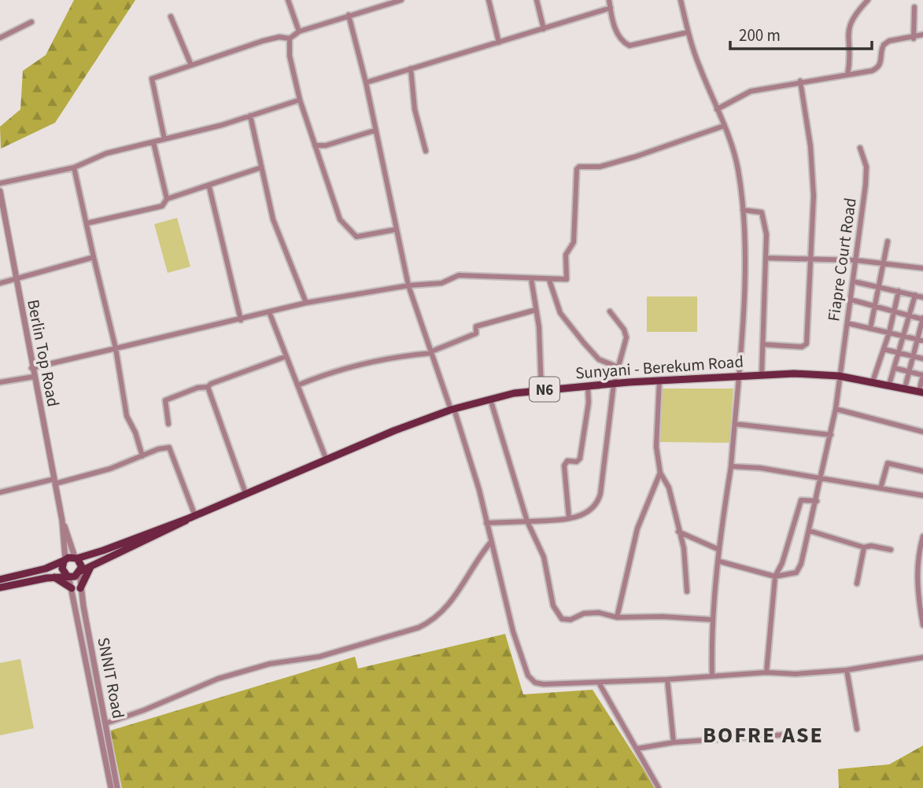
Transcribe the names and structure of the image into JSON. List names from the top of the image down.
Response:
{
  "streets": {
    "main road": ["Sunyani - Berekum Road", "N6"],
    "street": ["Fiapre Court Road", "Berlin Top Road", "SNNIT Road"]
  },
  "crossings": [
    ["Fiapre Court Road", "Sunyani - Berekum Road"],
    ["Sunyani - Berekum Road", "N6"],
    ["Sunyani - Berekum Road", "SNNIT Road"],
    ["N6", "SNNIT Road"]
  ],
  "districts": ["BOFRE ASE"],
  "scale_bar": "200 m"
}
